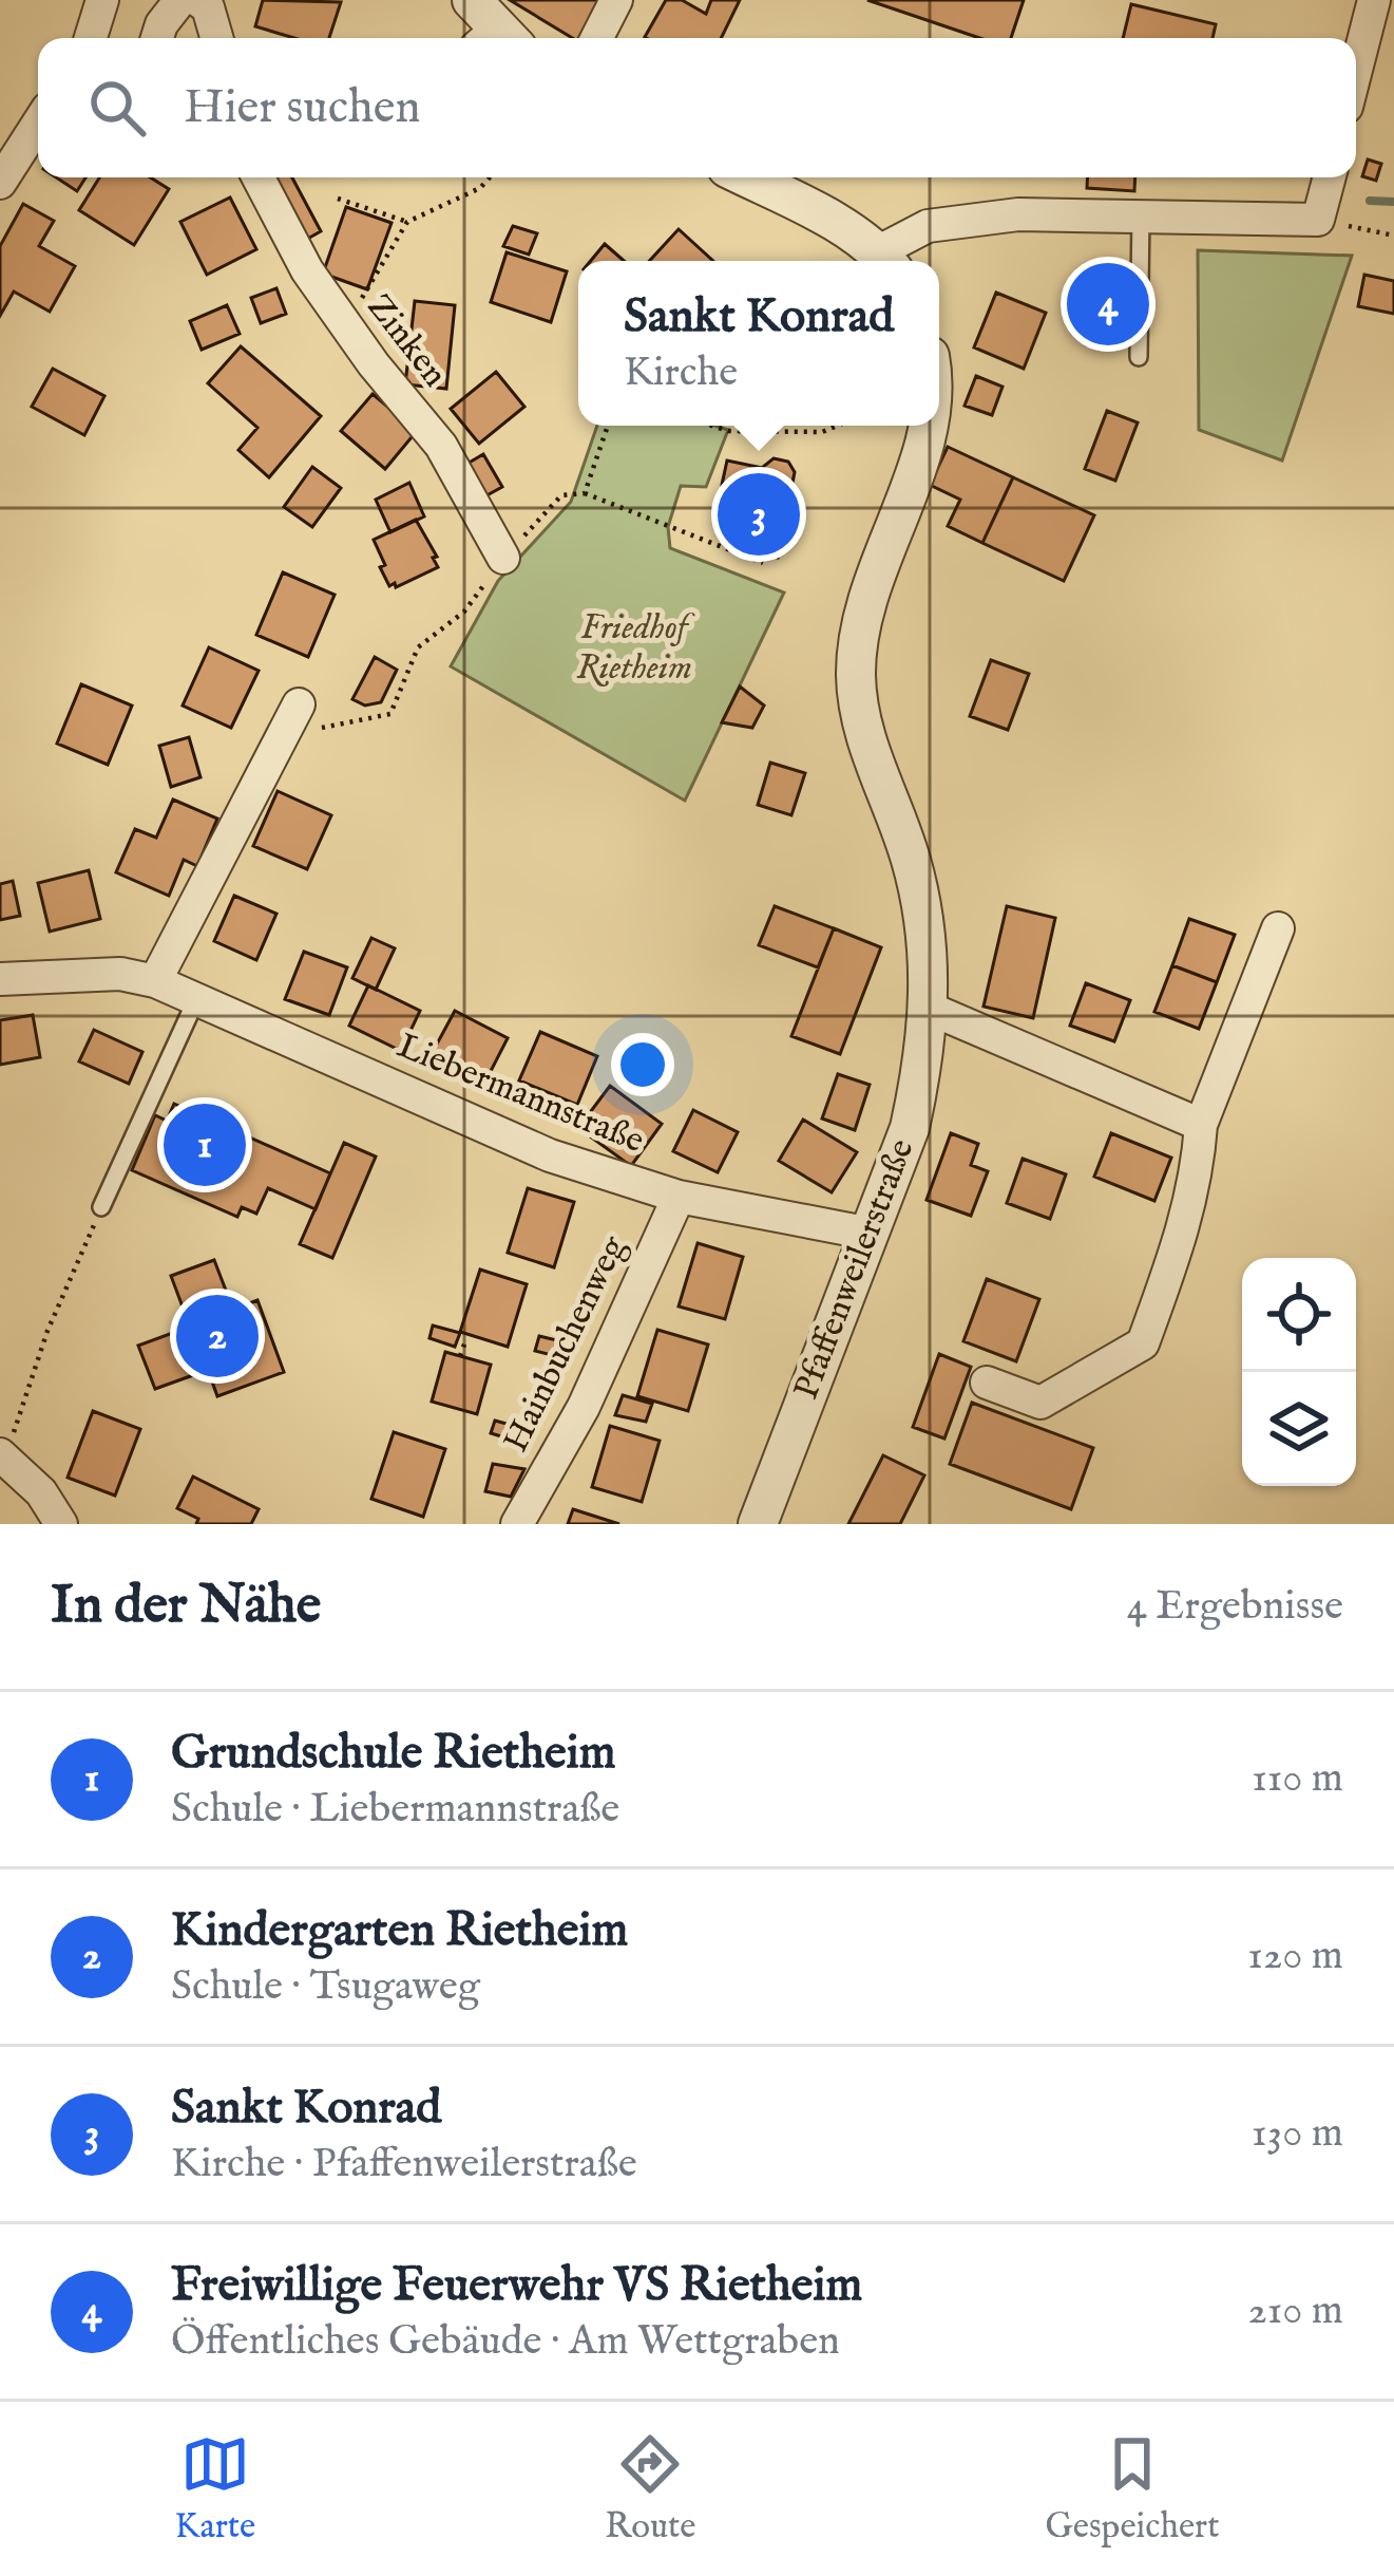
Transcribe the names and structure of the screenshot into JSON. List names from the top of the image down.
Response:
{
  "streets": {
    "street": [
      "Zinken",
      "Liebermannstraße",
      "Pfaffenweilerstraße",
      "Hainbuchenweg"
    ]
  },
  "crossings": [
    ["Liebermannstraße", "Pfaffenweilerstraße"],
    ["Liebermannstraße", "Hainbuchenweg"]
  ],
  "parks": ["Friedhof Rietheim"],
  "page": {
    "search": "Hier suchen",
    "pins": [
      "4",
      "3",
      "1",
      "2"
    ],
    "popup": ["Sankt Konrad", "Kirche"],
    "heading": ["In der Nähe", "4 Ergebnisse"],
    "list": [
      {
        "mark": "1",
        "name": "Grundschule Rietheim",
        "note": "Schule · Liebermannstraße",
        "value": "110 m"
      },
      {
        "mark": "2",
        "name": "Kindergarten Rietheim",
        "note": "Schule · Tsugaweg",
        "value": "120 m"
      },
      {
        "mark": "3",
        "name": "Sankt Konrad",
        "note": "Kirche · Pfaffenweilerstraße",
        "value": "130 m"
      },
      {
        "mark": "4",
        "name": "Freiwillige Feuerwehr VS Rietheim",
        "note": "Öffentliches Gebäude · Am Wettgraben",
        "value": "210 m"
      }
    ],
    "nav": ["Karte", "Route", "Gespeichert"]
  }
}
